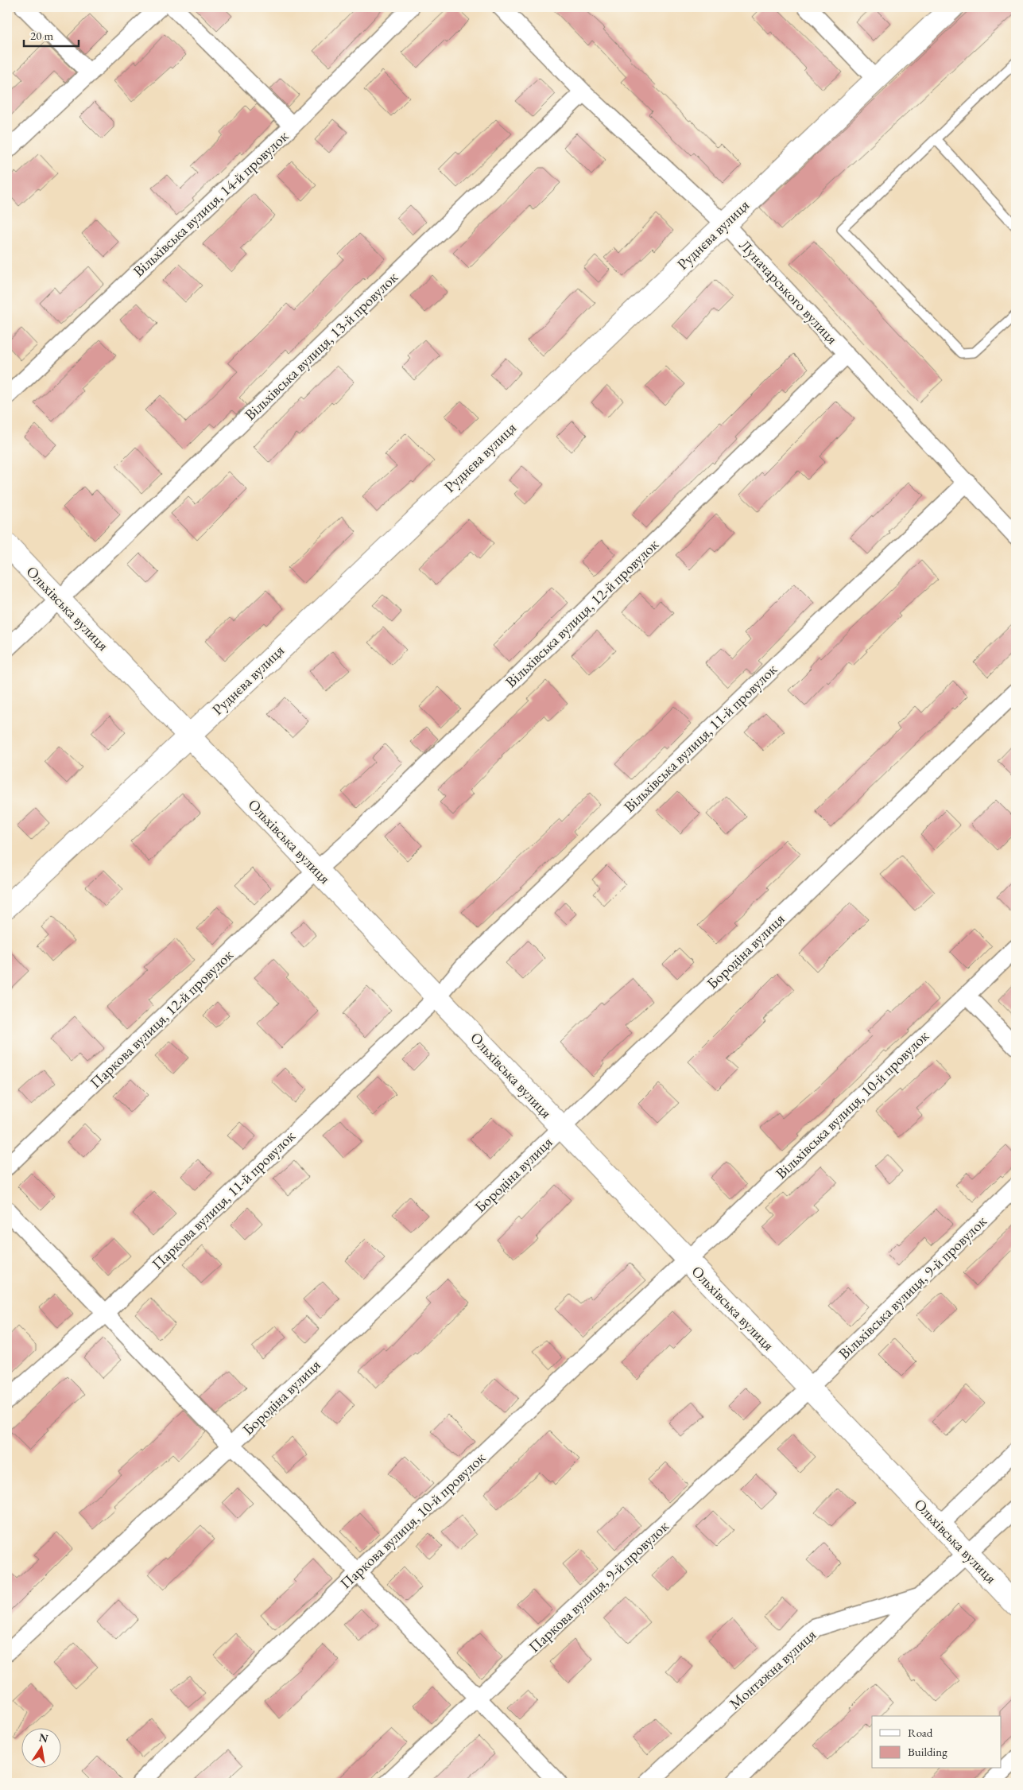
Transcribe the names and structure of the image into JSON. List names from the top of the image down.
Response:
{
  "streets": {
    "street": [
      "Вільхівська вулиця, 14-й провулок",
      "Руднєва вулиця",
      "Луначарського вулиця",
      "Вільхівська вулиця, 13-й провулок",
      "Ольхівська вулиця",
      "Вільхівська вулиця, 12-й провулок",
      "Вільхівська вулиця, 11-й провулок",
      "Бородіна вулиця",
      "Паркова вулиця, 12-й провулок",
      "Вільхівська вулиця, 10-й провулок",
      "Паркова вулиця, 11-й провулок",
      "Вільхівська вулиця, 9-й провулок",
      "Паркова вулиця, 10-й провулок",
      "Паркова вулиця, 9-й провулок",
      "Монтажна вулиця"
    ]
  },
  "crossings": [
    ["Руднєва вулиця", "Луначарського вулиця"],
    ["Руднєва вулиця", "Ольхівська вулиця"],
    ["Луначарського вулиця", "Вільхівська вулиця, 13-й провулок"],
    ["Луначарського вулиця", "Вільхівська вулиця, 12-й провулок"],
    ["Луначарського вулиця", "Вільхівська вулиця, 11-й провулок"],
    ["Вільхівська вулиця, 13-й провулок", "Ольхівська вулиця"],
    ["Ольхівська вулиця", "Вільхівська вулиця, 12-й провулок"],
    ["Ольхівська вулиця", "Вільхівська вулиця, 11-й провулок"],
    ["Ольхівська вулиця", "Бородіна вулиця"],
    ["Ольхівська вулиця", "Паркова вулиця, 12-й провулок"],
    ["Ольхівська вулиця", "Вільхівська вулиця, 10-й провулок"],
    ["Ольхівська вулиця", "Паркова вулиця, 11-й провулок"],
    ["Ольхівська вулиця", "Вільхівська вулиця, 9-й провулок"],
    ["Ольхівська вулиця", "Паркова вулиця, 10-й провулок"],
    ["Ольхівська вулиця", "Паркова вулиця, 9-й провулок"],
    ["Ольхівська вулиця", "Монтажна вулиця"],
    ["Вільхівська вулиця, 12-й провулок", "Паркова вулиця, 12-й провулок"],
    ["Вільхівська вулиця, 11-й провулок", "Паркова вулиця, 11-й провулок"],
    ["Вільхівська вулиця, 10-й провулок", "Паркова вулиця, 10-й провулок"],
    ["Вільхівська вулиця, 9-й провулок", "Паркова вулиця, 9-й провулок"]
  ],
  "legend": ["Road", "Building"],
  "scale_bar": "20 m",
  "north": "top"
}
